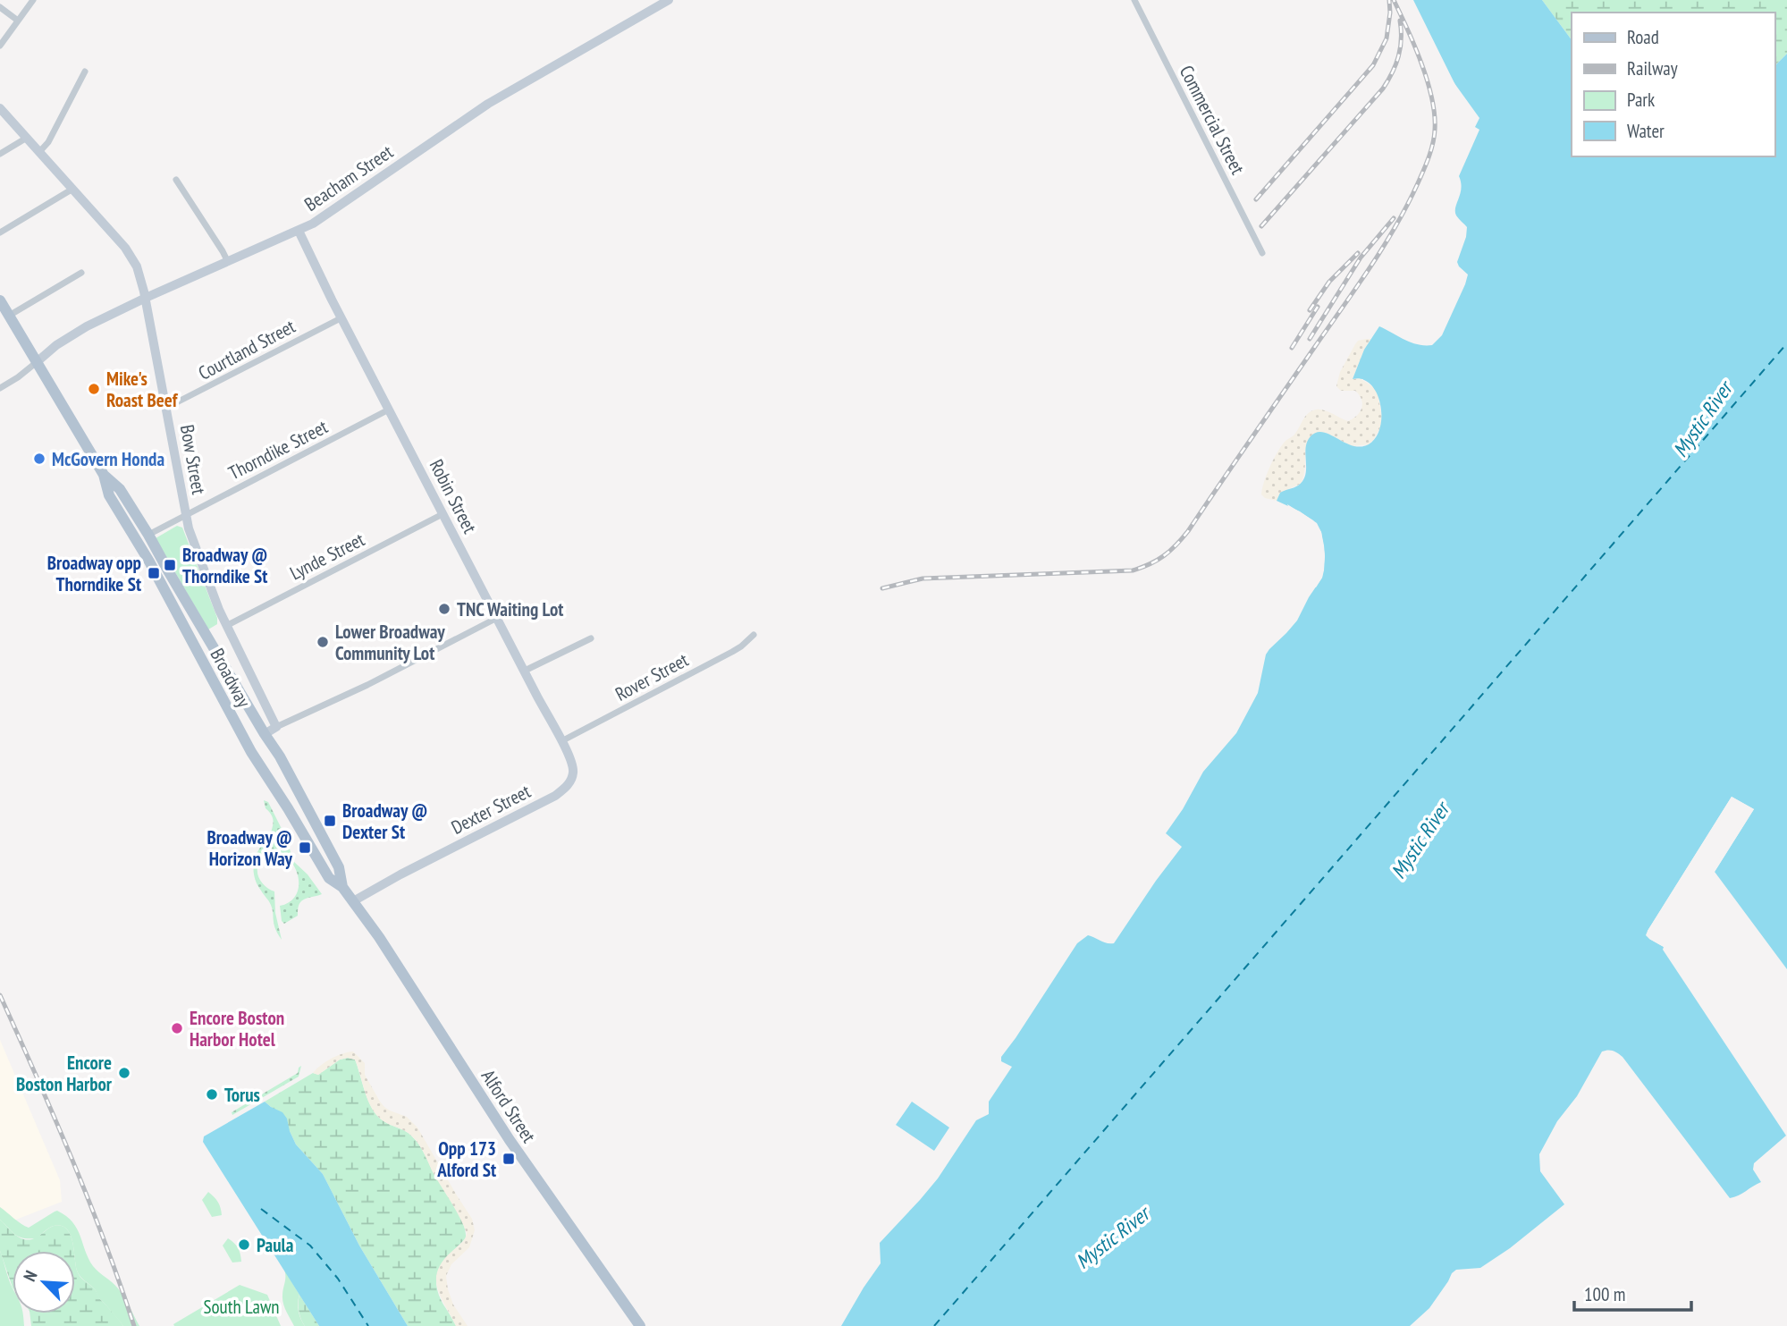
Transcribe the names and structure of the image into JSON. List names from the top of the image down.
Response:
{
  "streets": {
    "main road": [
      "Beacham Street",
      "Bow Street",
      "Robin Street",
      "Broadway",
      "Dexter Street",
      "Alford Street"
    ],
    "street": [
      "Commercial Street",
      "Courtland Street",
      "Thorndike Street",
      "Lynde Street",
      "Rover Street"
    ]
  },
  "crossings": [
    ["Beacham Street", "Bow Street"],
    ["Beacham Street", "Robin Street"],
    ["Beacham Street", "Broadway"],
    ["Courtland Street", "Bow Street"],
    ["Courtland Street", "Robin Street"],
    ["Thorndike Street", "Bow Street"],
    ["Thorndike Street", "Robin Street"],
    ["Thorndike Street", "Broadway"],
    ["Bow Street", "Lynde Street"],
    ["Robin Street", "Lynde Street"],
    ["Robin Street", "Rover Street"],
    ["Robin Street", "Dexter Street"],
    ["Broadway", "Dexter Street"],
    ["Broadway", "Alford Street"],
    ["Dexter Street", "Alford Street"]
  ],
  "water": ["Mystic River"],
  "parks": ["South Lawn"],
  "places": {
    "other": [
      "Mike's Roast Beef",
      "McGovern Honda",
      "TNC Waiting Lot",
      "Lower Broadway Community Lot",
      "Encore Boston Harbor Hotel",
      "Encore Boston Harbor",
      "Torus",
      "Paula"
    ],
    "transit": [
      "Broadway @ Thorndike St",
      "Broadway opp Thorndike St",
      "Broadway @ Dexter St",
      "Broadway @ Horizon Way",
      "Opp 173 Alford St"
    ]
  },
  "legend": [
    "Road",
    "Railway",
    "Park",
    "Water"
  ],
  "scale_bar": "100 m",
  "north": "top left"
}
